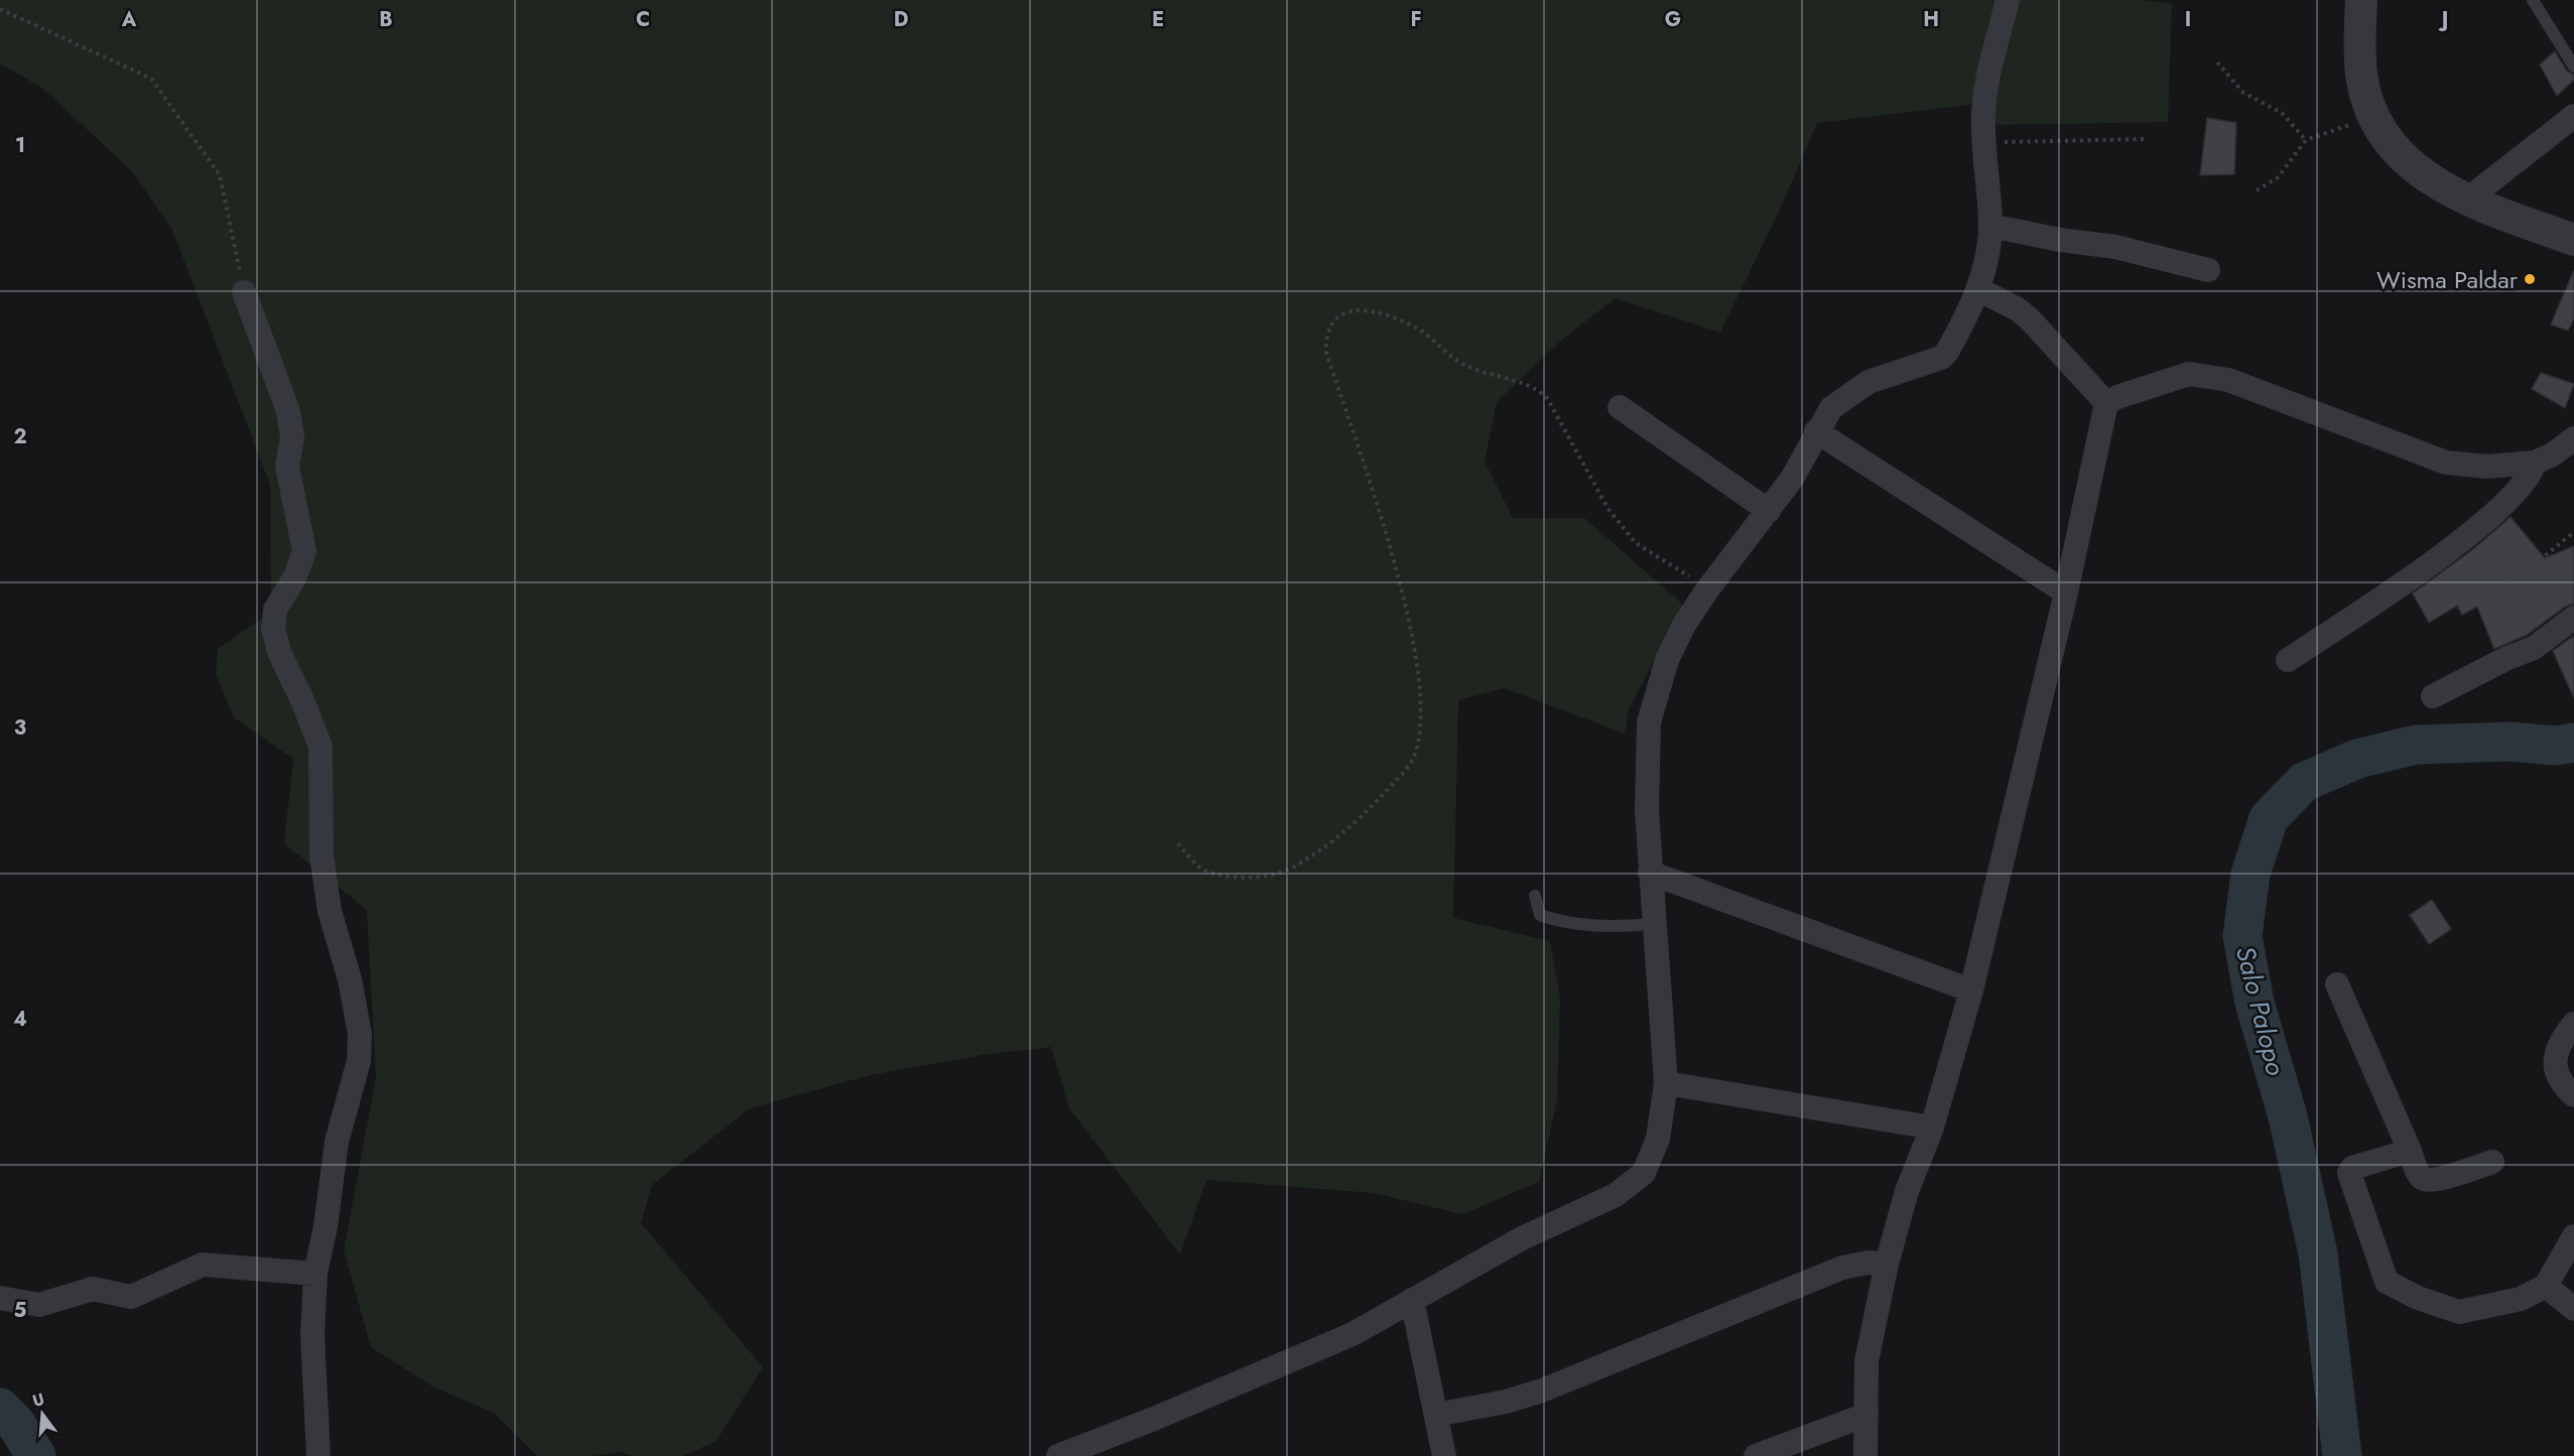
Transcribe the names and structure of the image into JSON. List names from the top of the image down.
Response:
{
  "water": ["Salo Palopo"],
  "places": ["Wisma Paldar"],
  "north": "top",
  "grid": {
    "columns": [
      "A",
      "B",
      "C",
      "D",
      "E",
      "F",
      "G",
      "H",
      "I",
      "J"
    ],
    "rows": [
      "1",
      "2",
      "3",
      "4",
      "5"
    ]
  }
}
